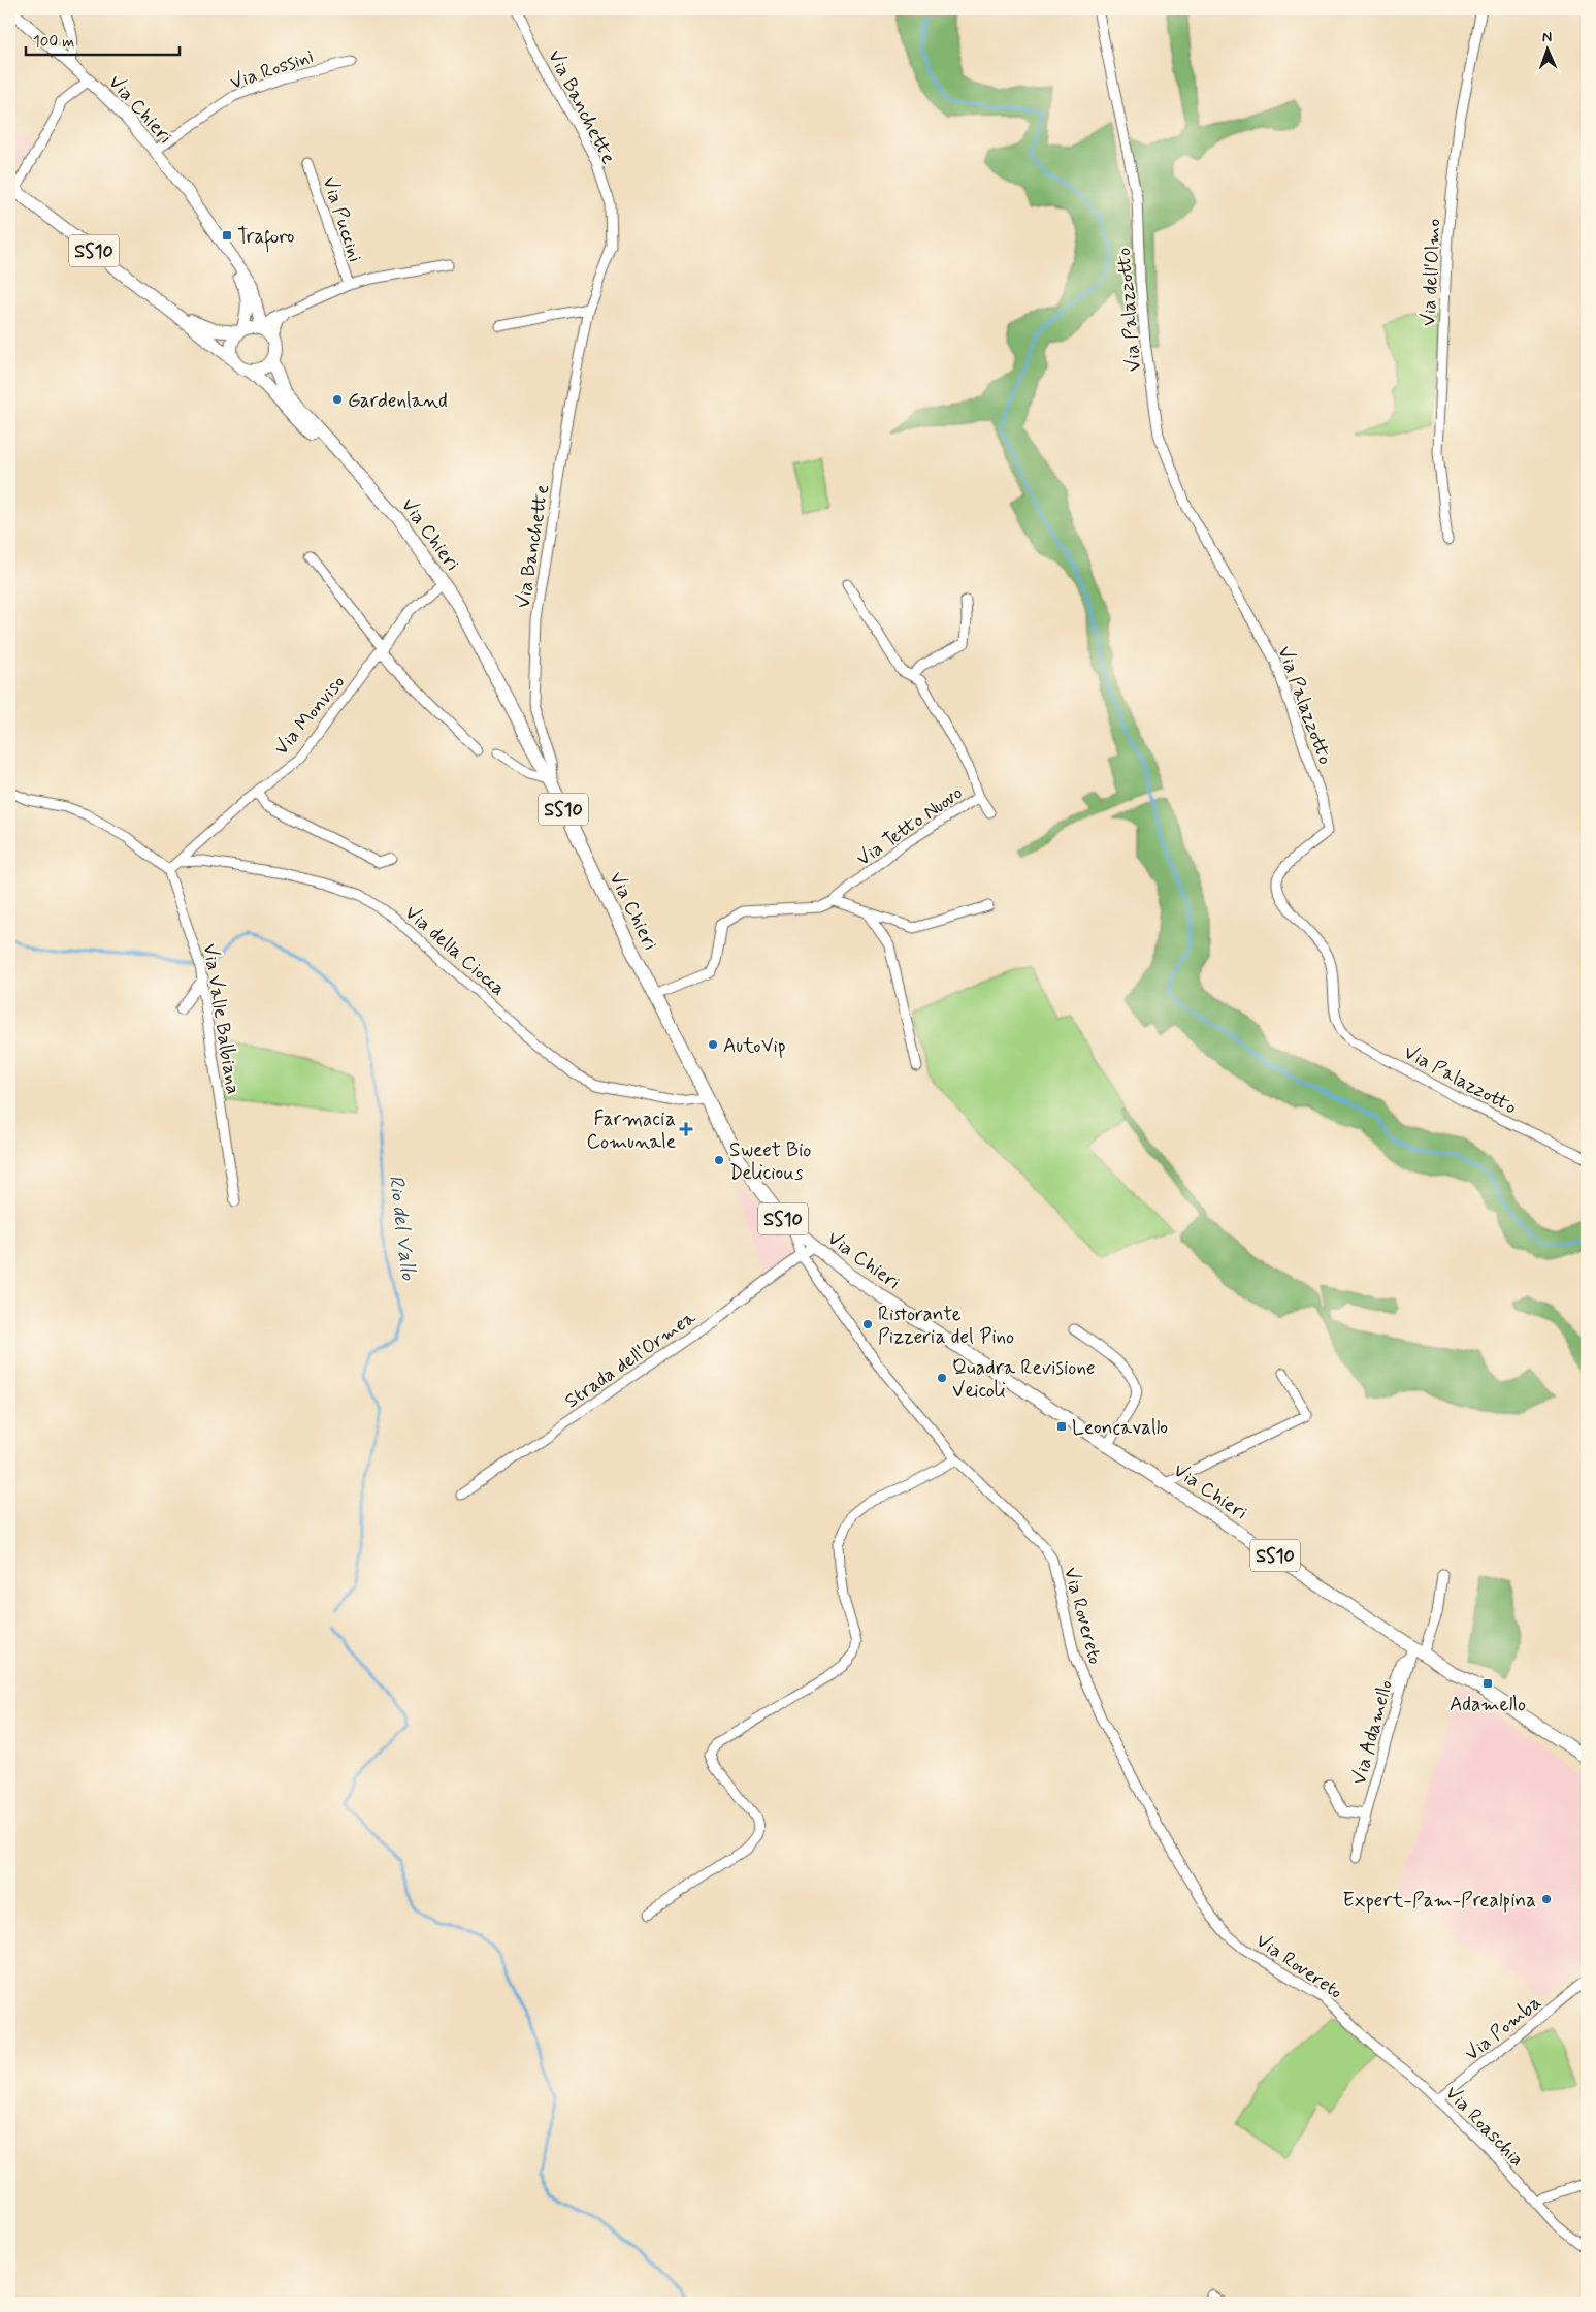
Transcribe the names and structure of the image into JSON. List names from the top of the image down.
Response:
{
  "streets": {
    "main road": ["Via Chieri", "SS10"],
    "street": [
      "Via Rossini",
      "Via Banchette",
      "Via Puccini",
      "Via dell'Olmo",
      "Via Palazzotto",
      "Via Monviso",
      "Via Tetto Nuovo",
      "Via della Ciocca",
      "Via Valle Balbiana",
      "Strada dell'Ormea",
      "Via Rovereto",
      "Via Adamello",
      "Via Pomba",
      "Via Roaschia"
    ]
  },
  "crossings": [
    ["Via Rossini", "Via Chieri"],
    ["Via Banchette", "Via Chieri"],
    ["Via Chieri", "Via Puccini"],
    ["Via Chieri", "Via Monviso"],
    ["Via Chieri", "Via Tetto Nuovo"],
    ["Via Chieri", "Via della Ciocca"],
    ["Via Chieri", "Strada dell'Ormea"],
    ["Via Chieri", "Via Rovereto"],
    ["Via Chieri", "Via Adamello"],
    ["Via Monviso", "Via della Ciocca"],
    ["Strada dell'Ormea", "Via Rovereto"],
    ["Via Rovereto", "Via Roaschia"],
    ["Via Pomba", "Via Roaschia"]
  ],
  "water": ["Rio del Vallo"],
  "places": {
    "transit": ["Traforo", "Leoncavallo", "Adamello"],
    "other": [
      "Gardenland",
      "AutoVip",
      "Sweet Bio Delicious",
      "Ristorante Pizzeria del Pino",
      "Quadra Revisione Veicoli",
      "Expert-Pam-Prealpina"
    ],
    "health": ["Farmacia Comunale"]
  },
  "scale_bar": "100 m",
  "north": "top"
}
